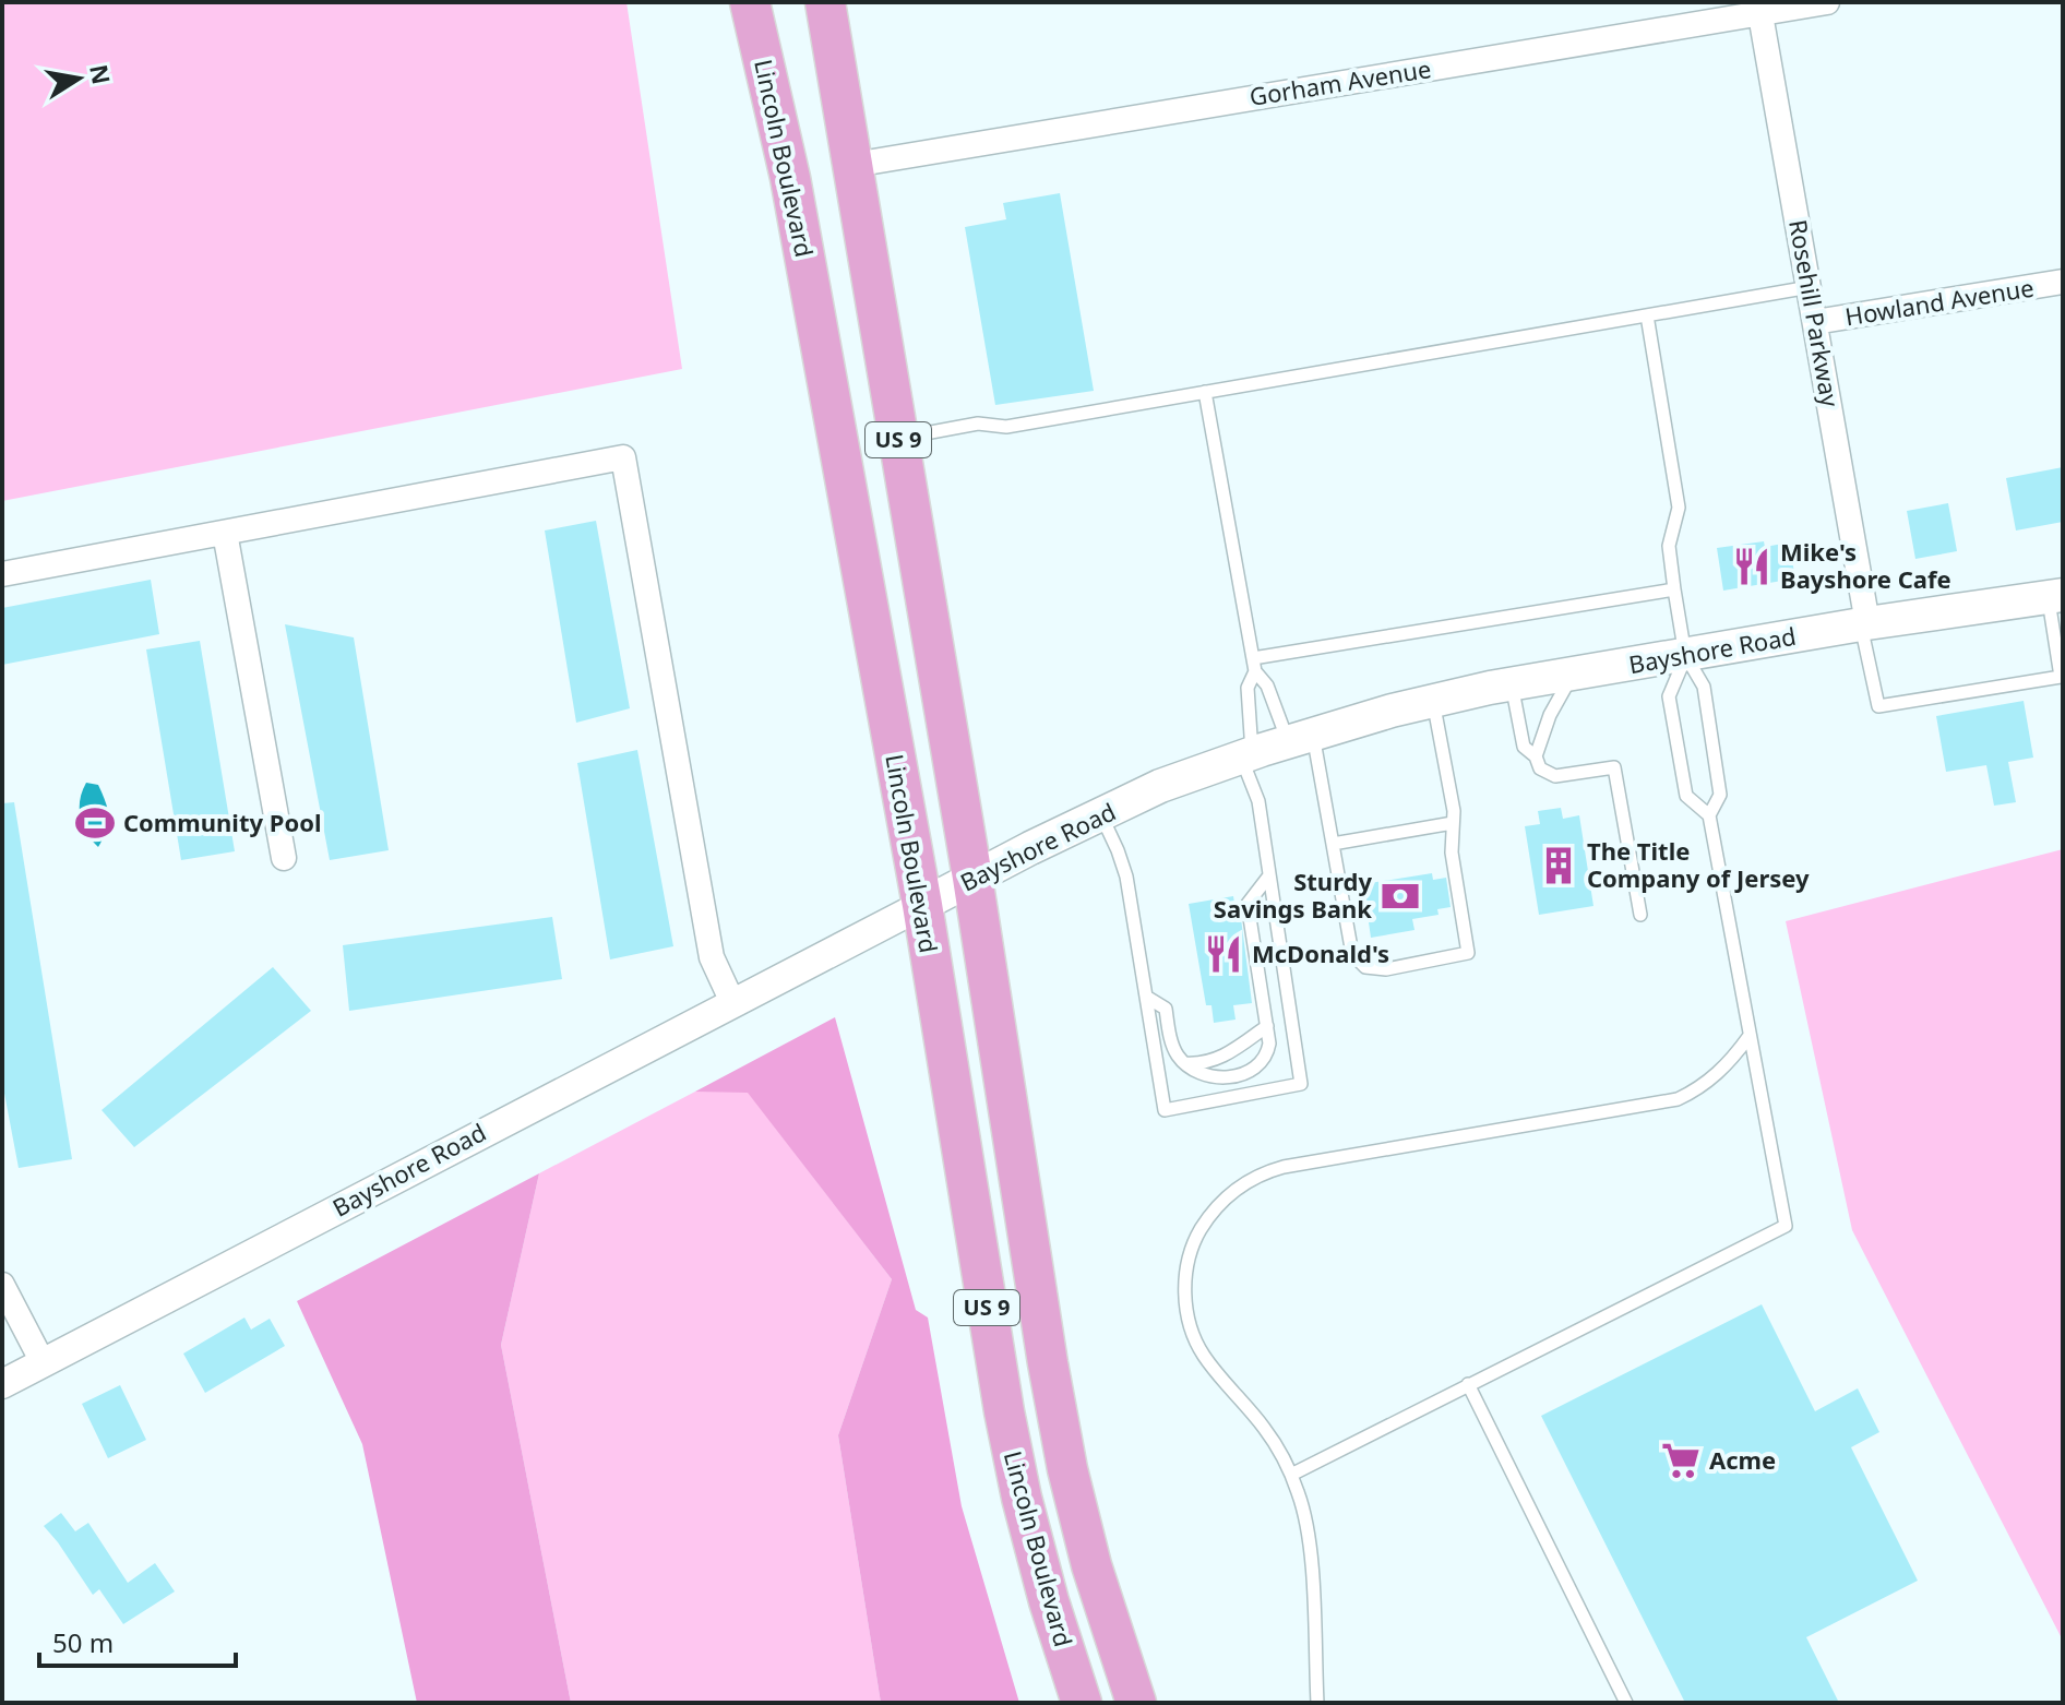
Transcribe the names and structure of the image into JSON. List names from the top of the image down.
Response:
{
  "streets": {
    "highway": ["Lincoln Boulevard", "US 9"],
    "main road": ["Bayshore Road"],
    "street": ["Gorham Avenue", "Howland Avenue", "Rosehill Parkway"]
  },
  "crossings": [
    ["Gorham Avenue", "Lincoln Boulevard"],
    ["Gorham Avenue", "Rosehill Parkway"],
    ["Lincoln Boulevard", "Bayshore Road"],
    ["Howland Avenue", "Rosehill Parkway"],
    ["Rosehill Parkway", "Bayshore Road"]
  ],
  "places": {
    "restaurant": ["Mike's Bayshore Cafe", "McDonald's"],
    "sports": ["Community Pool"],
    "building": ["The Title Company of Jersey"],
    "bank": ["Sturdy Savings Bank"],
    "supermarket": ["Acme"]
  },
  "scale_bar": "50 m",
  "north": "right"
}
